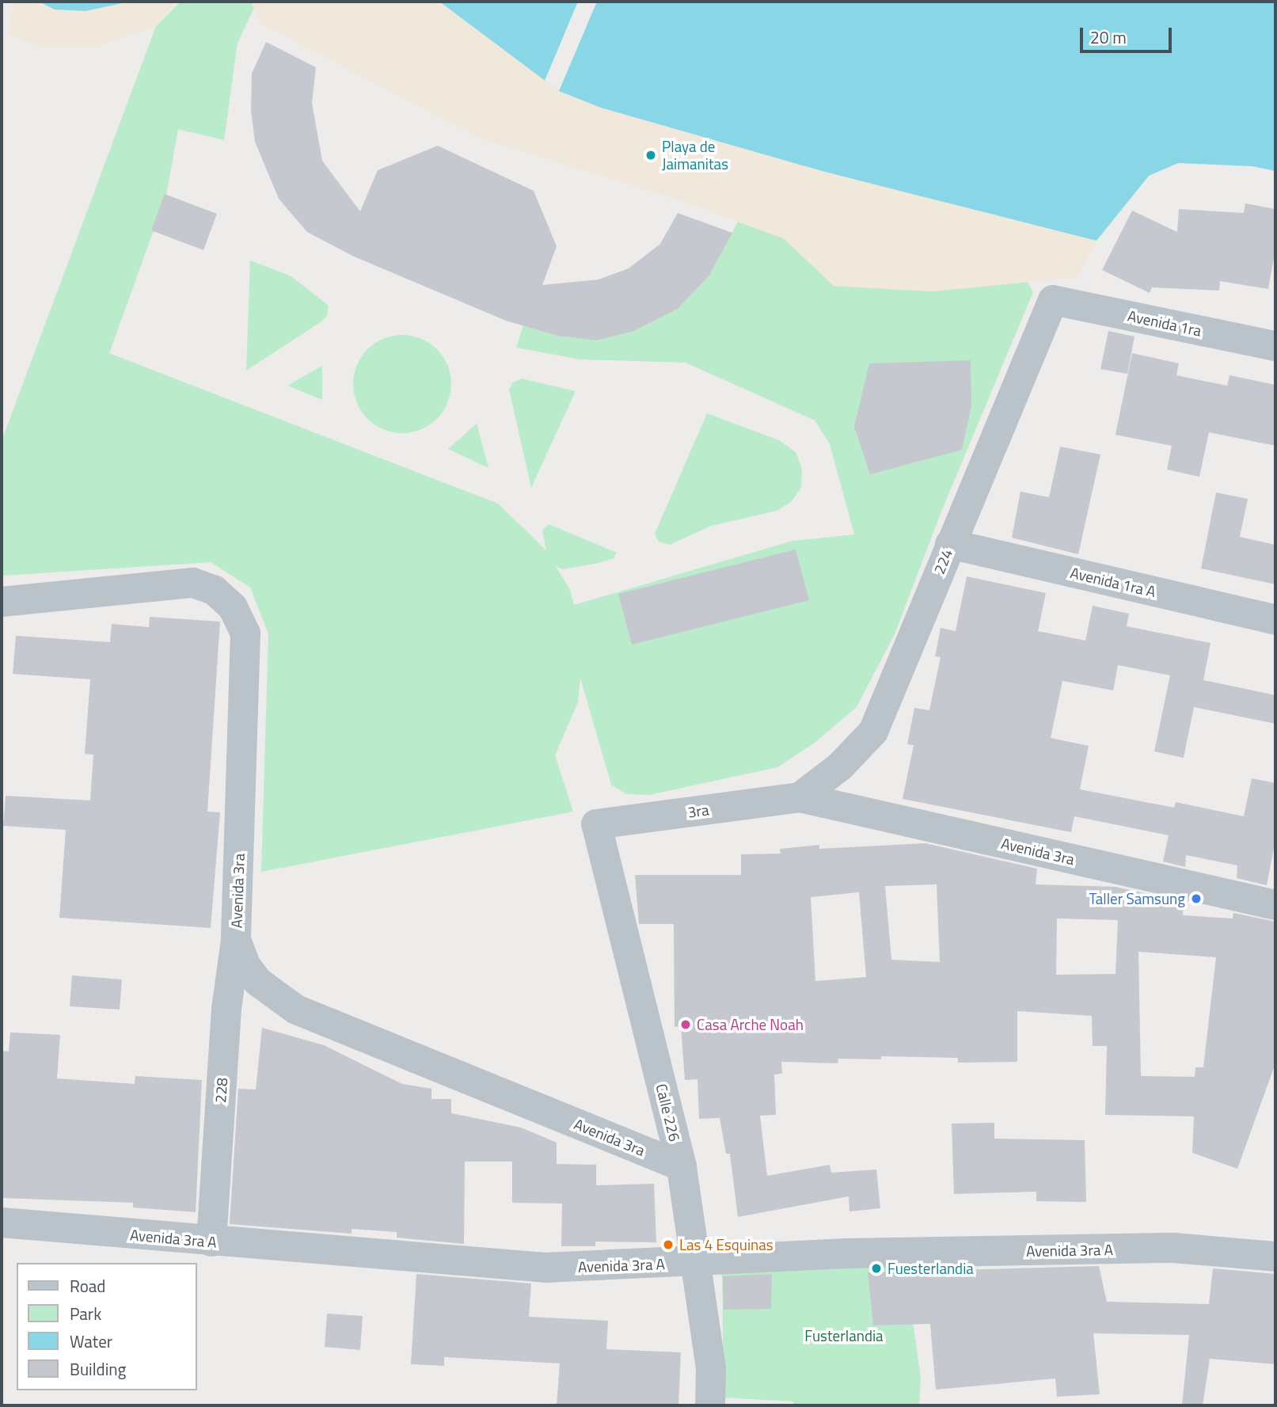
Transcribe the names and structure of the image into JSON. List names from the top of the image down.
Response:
{
  "streets": {
    "street": [
      "Avenida 1ra",
      "224",
      "Avenida 1ra A",
      "3ra",
      "Avenida 3ra",
      "228",
      "Calle 226",
      "Avenida 3ra A"
    ]
  },
  "crossings": [
    ["Avenida 1ra", "224"],
    ["224", "Avenida 1ra A"],
    ["224", "3ra"],
    ["224", "Avenida 3ra"],
    ["3ra", "Avenida 3ra"],
    ["3ra", "Calle 226"],
    ["Avenida 3ra", "228"],
    ["Avenida 3ra", "Calle 226"],
    ["228", "Avenida 3ra A"],
    ["Calle 226", "Avenida 3ra A"]
  ],
  "parks": ["Fusterlandia"],
  "places": [
    "Playa de Jaimanitas",
    "Taller Samsung",
    "Casa Arche Noah",
    "Las 4 Esquinas",
    "Fuesterlandia"
  ],
  "legend": [
    "Road",
    "Park",
    "Water",
    "Building"
  ],
  "scale_bar": "20 m"
}
